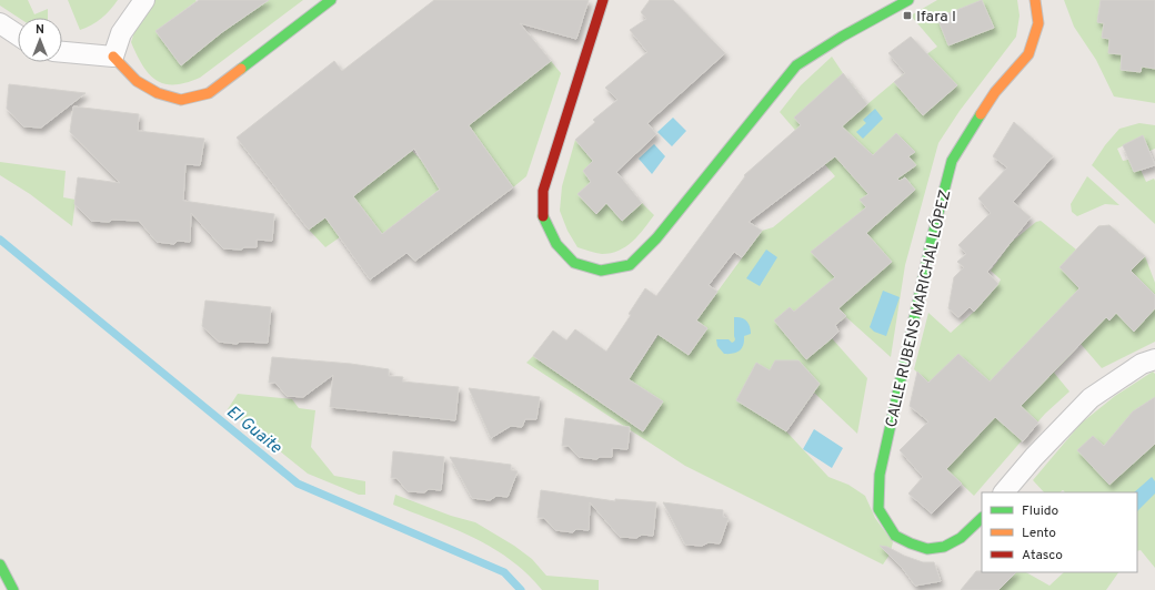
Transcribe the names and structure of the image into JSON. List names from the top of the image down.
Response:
{
  "streets": {
    "street": ["CALLE RUBENS MARICHAL LÓPEZ"]
  },
  "water": ["El Guaite"],
  "places": {
    "transit": ["Ifara I"]
  },
  "legend": ["Fluido", "Lento", "Atasco"],
  "north": "top"
}
